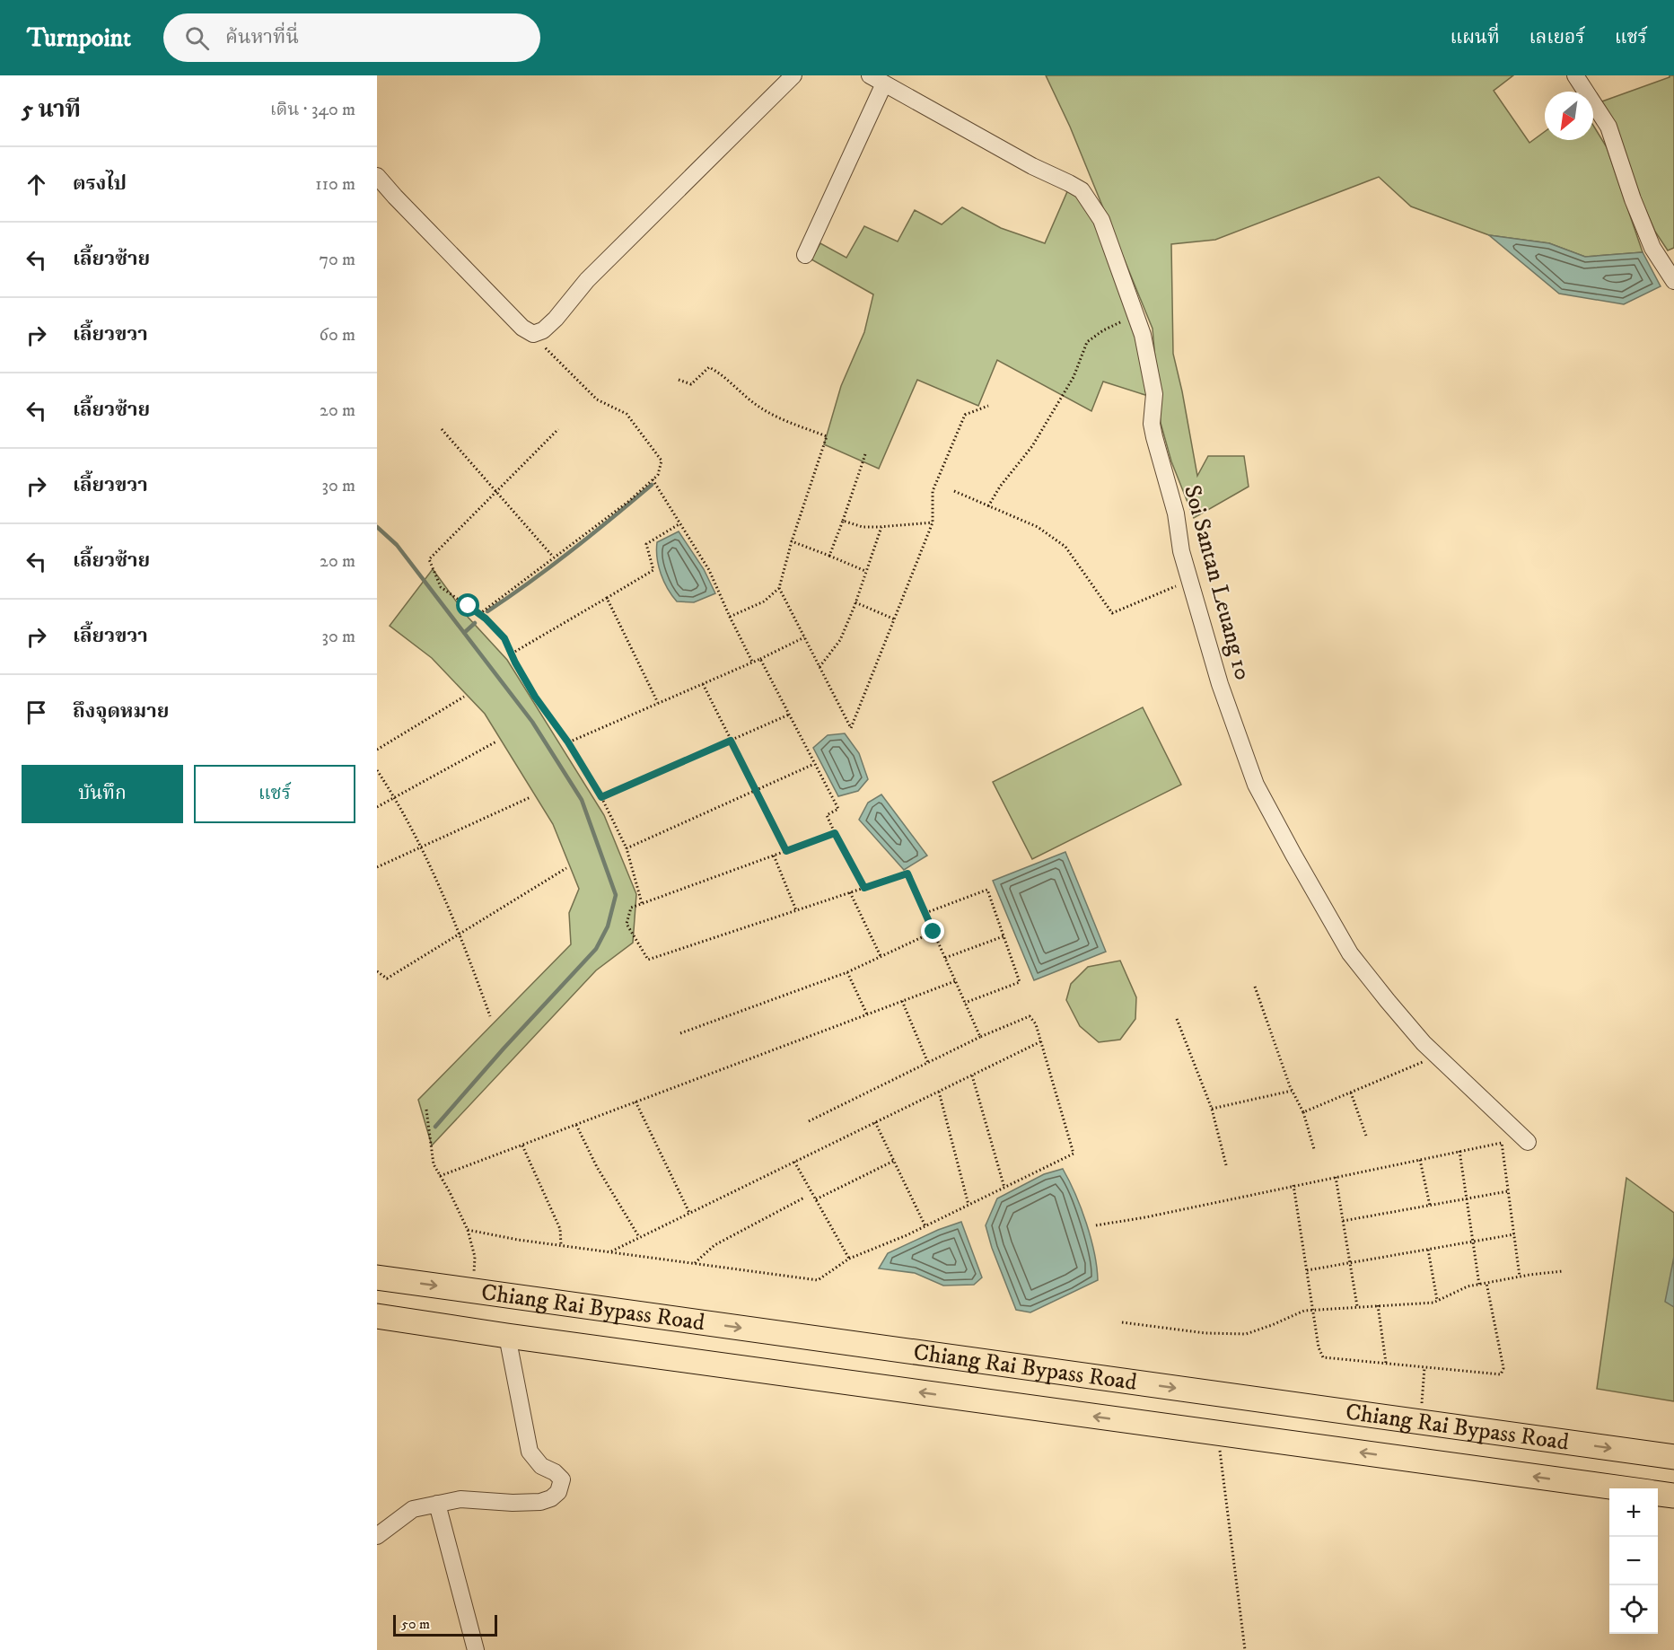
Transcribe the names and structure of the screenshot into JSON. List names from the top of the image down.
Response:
{
  "streets": {
    "highway": ["Chiang Rai Bypass Road"],
    "street": ["Soi Santan Leuang 10"]
  },
  "scale_bar": "50 m",
  "north": "bottom left",
  "page": {
    "header": "Turnpoint",
    "search": "ค้นหาที่นี่",
    "nav": ["แผนที่", "เลเยอร์", "แชร์"],
    "heading": ["5 นาที", "เดิน · 340 m"],
    "list": [
      ["ตรงไป", "110 m"],
      ["เลี้ยวซ้าย", "70 m"],
      ["เลี้ยวขวา", "60 m"],
      ["เลี้ยวซ้าย", "20 m"],
      ["เลี้ยวขวา", "30 m"],
      ["เลี้ยวซ้าย", "20 m"],
      ["เลี้ยวขวา", "30 m"],
      "ถึงจุดหมาย"
    ],
    "buttons": ["บันทึก", "แชร์"],
    "map_buttons": ["+", "−"],
    "scale": "50 m"
  }
}
